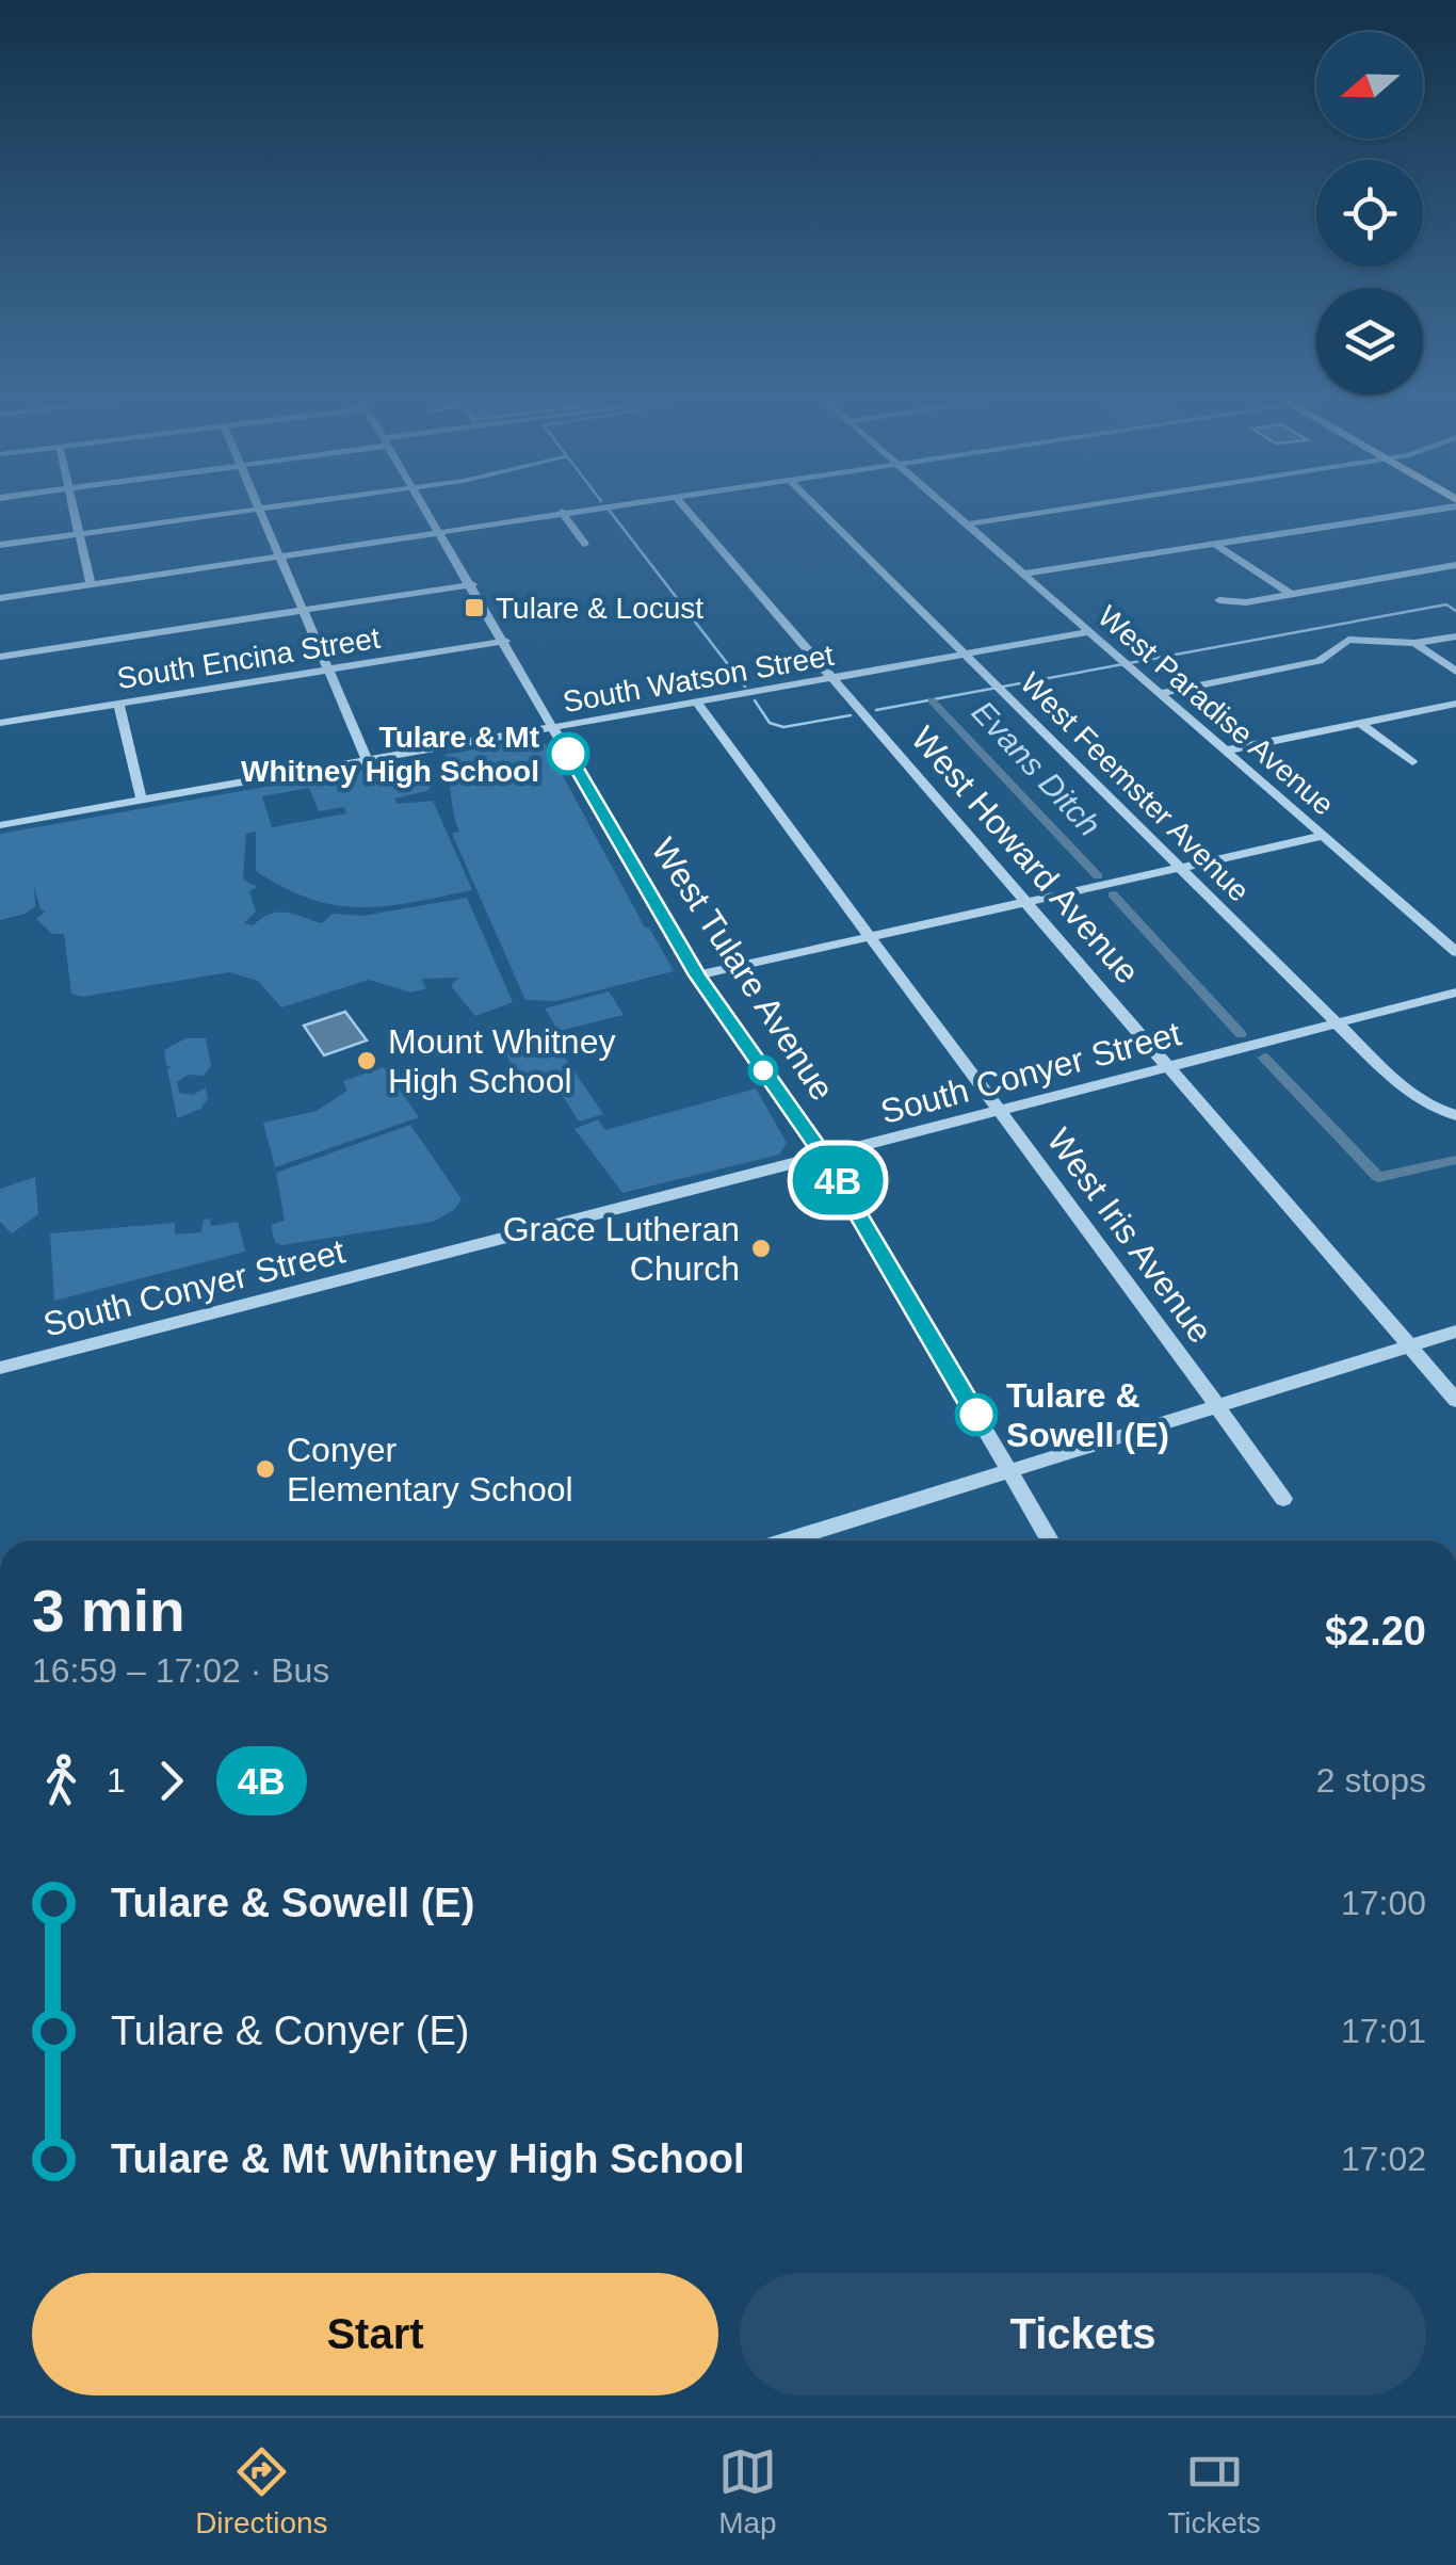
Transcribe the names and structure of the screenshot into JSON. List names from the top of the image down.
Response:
{
  "streets": {
    "street": [
      "South Encina Street",
      "South Watson Street",
      "West Paradise Avenue",
      "West Feemster Avenue",
      "West Howard Avenue",
      "West Tulare Avenue",
      "South Conyer Street",
      "West Iris Avenue"
    ]
  },
  "crossings": [
    ["South Encina Street", "West Tulare Avenue"],
    ["South Watson Street", "West Paradise Avenue"],
    ["South Watson Street", "West Feemster Avenue"],
    ["South Watson Street", "West Howard Avenue"],
    ["South Watson Street", "West Tulare Avenue"],
    ["South Watson Street", "West Iris Avenue"],
    ["West Feemster Avenue", "South Conyer Street"],
    ["West Howard Avenue", "South Conyer Street"],
    ["West Tulare Avenue", "South Conyer Street"],
    ["South Conyer Street", "West Iris Avenue"]
  ],
  "water": ["Evans Ditch"],
  "places": {
    "transit": ["Tulare & Locust"],
    "other": [
      "Tulare & Mt Whitney High School",
      "Mount Whitney High School",
      "Grace Lutheran Church",
      "Tulare & Sowell (E)",
      "Conyer Elementary School"
    ]
  },
  "lines": ["bus line 4B"],
  "north": "left",
  "page": {
    "on_map": "4B",
    "heading": ["3 min", "16:59 – 17:02 · Bus", "$2.20"],
    "legs": ["1", "4B", "2 stops"],
    "list": [
      {
        "name": "Tulare & Sowell (E)",
        "value": "17:00"
      },
      {
        "name": "Tulare & Conyer (E)",
        "value": "17:01"
      },
      {
        "name": "Tulare & Mt Whitney High School",
        "value": "17:02"
      }
    ],
    "buttons": ["Start", "Tickets"],
    "tabs": ["Directions", "Map", "Tickets"]
  }
}
